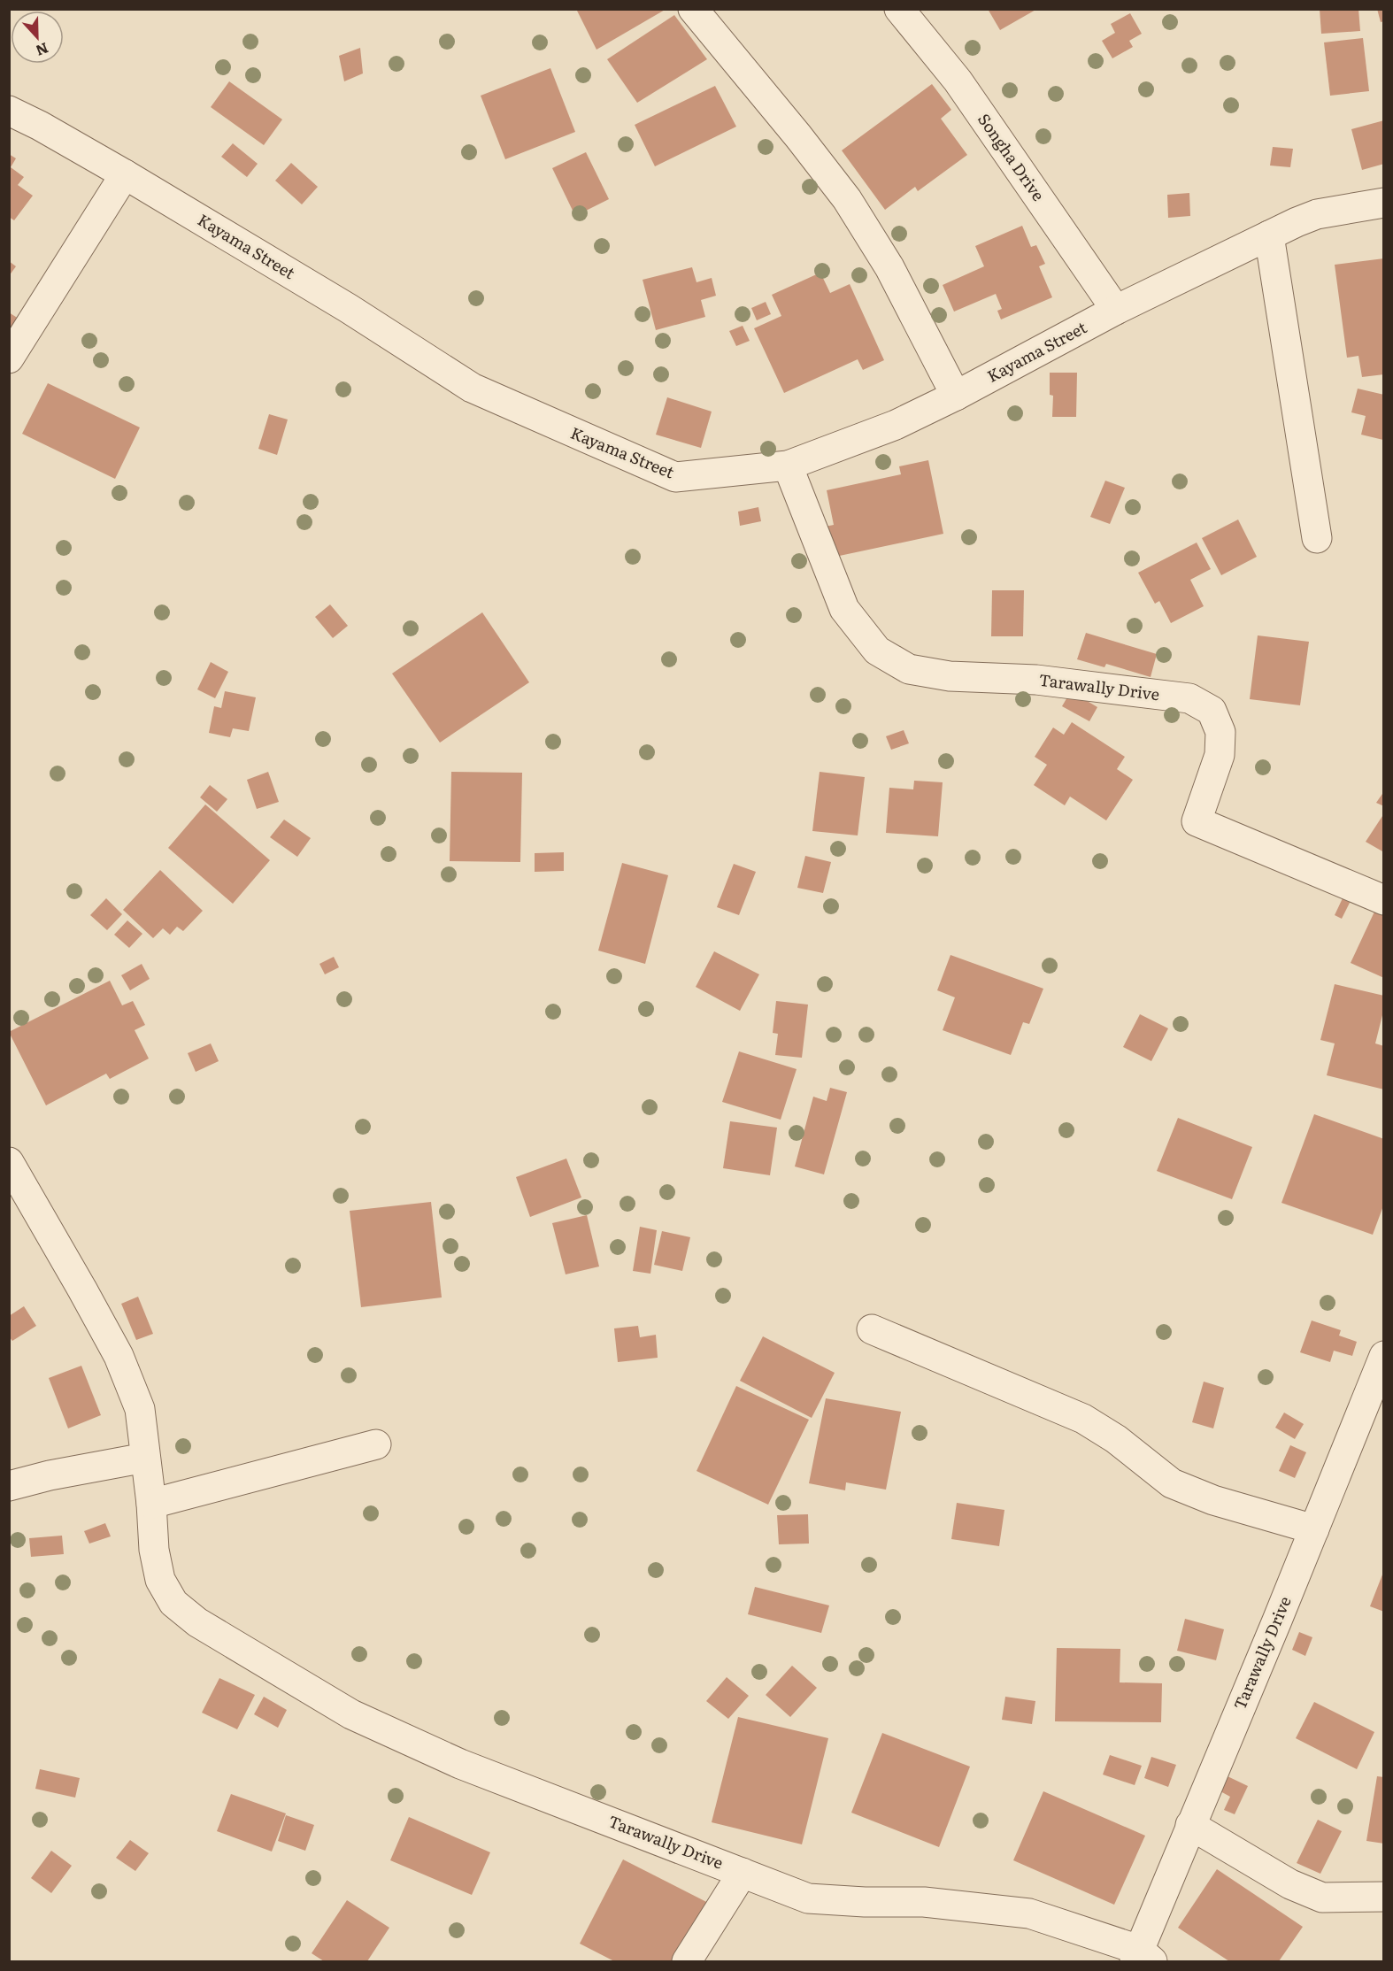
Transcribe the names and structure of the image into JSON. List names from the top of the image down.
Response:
{
  "streets": {
    "street": ["Songha Drive", "Kayama Street", "Tarawally Drive"]
  },
  "crossings": [
    ["Songha Drive", "Kayama Street"],
    ["Kayama Street", "Tarawally Drive"]
  ],
  "north": "bottom"
}
